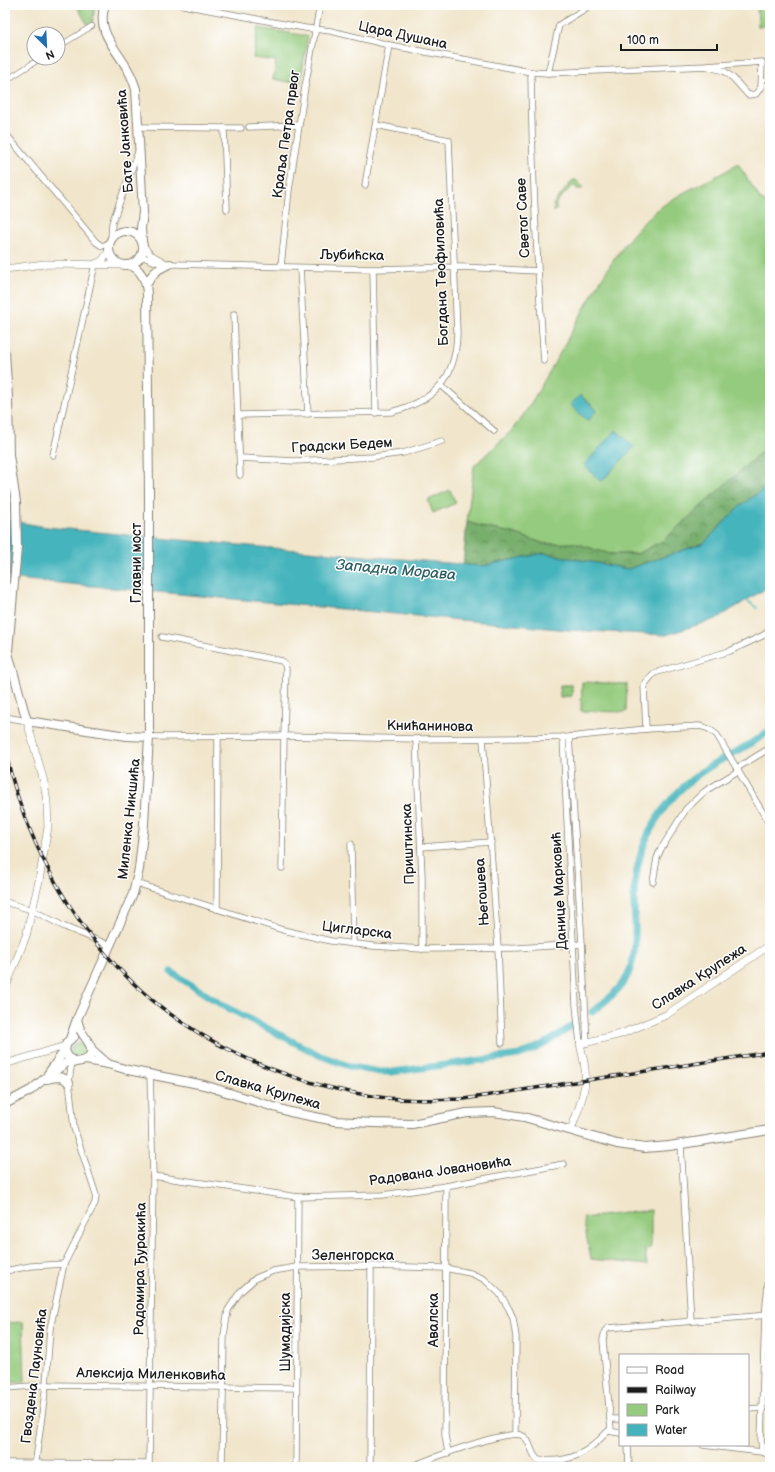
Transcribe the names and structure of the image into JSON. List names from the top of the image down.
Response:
{
  "streets": {
    "main road": [
      "Бате Јанковића",
      "Главни мост",
      "Миленка Никшића",
      "Славка Крупежа"
    ],
    "street": [
      "Цара Душана",
      "Краља Петра првог",
      "Светог Саве",
      "Љубићска",
      "Богдана Теофиловића",
      "Градски Бедем",
      "Книћанинова",
      "Приштинска",
      "Данице Марковић",
      "Његошева",
      "Цигларска",
      "Радована Јовановића",
      "Зеленгорска",
      "Радомира Ђуракића",
      "Авалска",
      "Шумадијска",
      "Алексија Миленковића",
      "Гвоздена Пауновића"
    ]
  },
  "crossings": [
    ["Цара Душана", "Краља Петра првог"],
    ["Цара Душана", "Светог Саве"],
    ["Краља Петра првог", "Љубићска"],
    ["Бате Јанковића", "Љубићска"],
    ["Светог Саве", "Љубићска"],
    ["Љубићска", "Богдана Теофиловића"],
    ["Главни мост", "Миленка Никшића"],
    ["Книћанинова", "Миленка Никшића"],
    ["Книћанинова", "Приштинска"],
    ["Книћанинова", "Данице Марковић"],
    ["Книћанинова", "Његошева"],
    ["Миленка Никшића", "Цигларска"],
    ["Миленка Никшића", "Славка Крупежа"],
    ["Миленка Никшића", "Гвоздена Пауновића"],
    ["Приштинска", "Цигларска"],
    ["Данице Марковић", "Цигларска"],
    ["Данице Марковић", "Славка Крупежа"],
    ["Његошева", "Цигларска"],
    ["Славка Крупежа", "Радомира Ђуракића"],
    ["Славка Крупежа", "Гвоздена Пауновића"],
    ["Радована Јовановића", "Радомира Ђуракића"],
    ["Радована Јовановића", "Авалска"],
    ["Радована Јовановића", "Шумадијска"],
    ["Зеленгорска", "Авалска"],
    ["Зеленгорска", "Шумадијска"],
    ["Зеленгорска", "Алексија Миленковића"],
    ["Радомира Ђуракића", "Алексија Миленковића"],
    ["Шумадијска", "Алексија Миленковића"],
    ["Алексија Миленковића", "Гвоздена Пауновића"]
  ],
  "water": ["Западна Морава"],
  "legend": [
    "Road",
    "Railway",
    "Park",
    "Water"
  ],
  "scale_bar": "100 m",
  "north": "bottom right"
}
